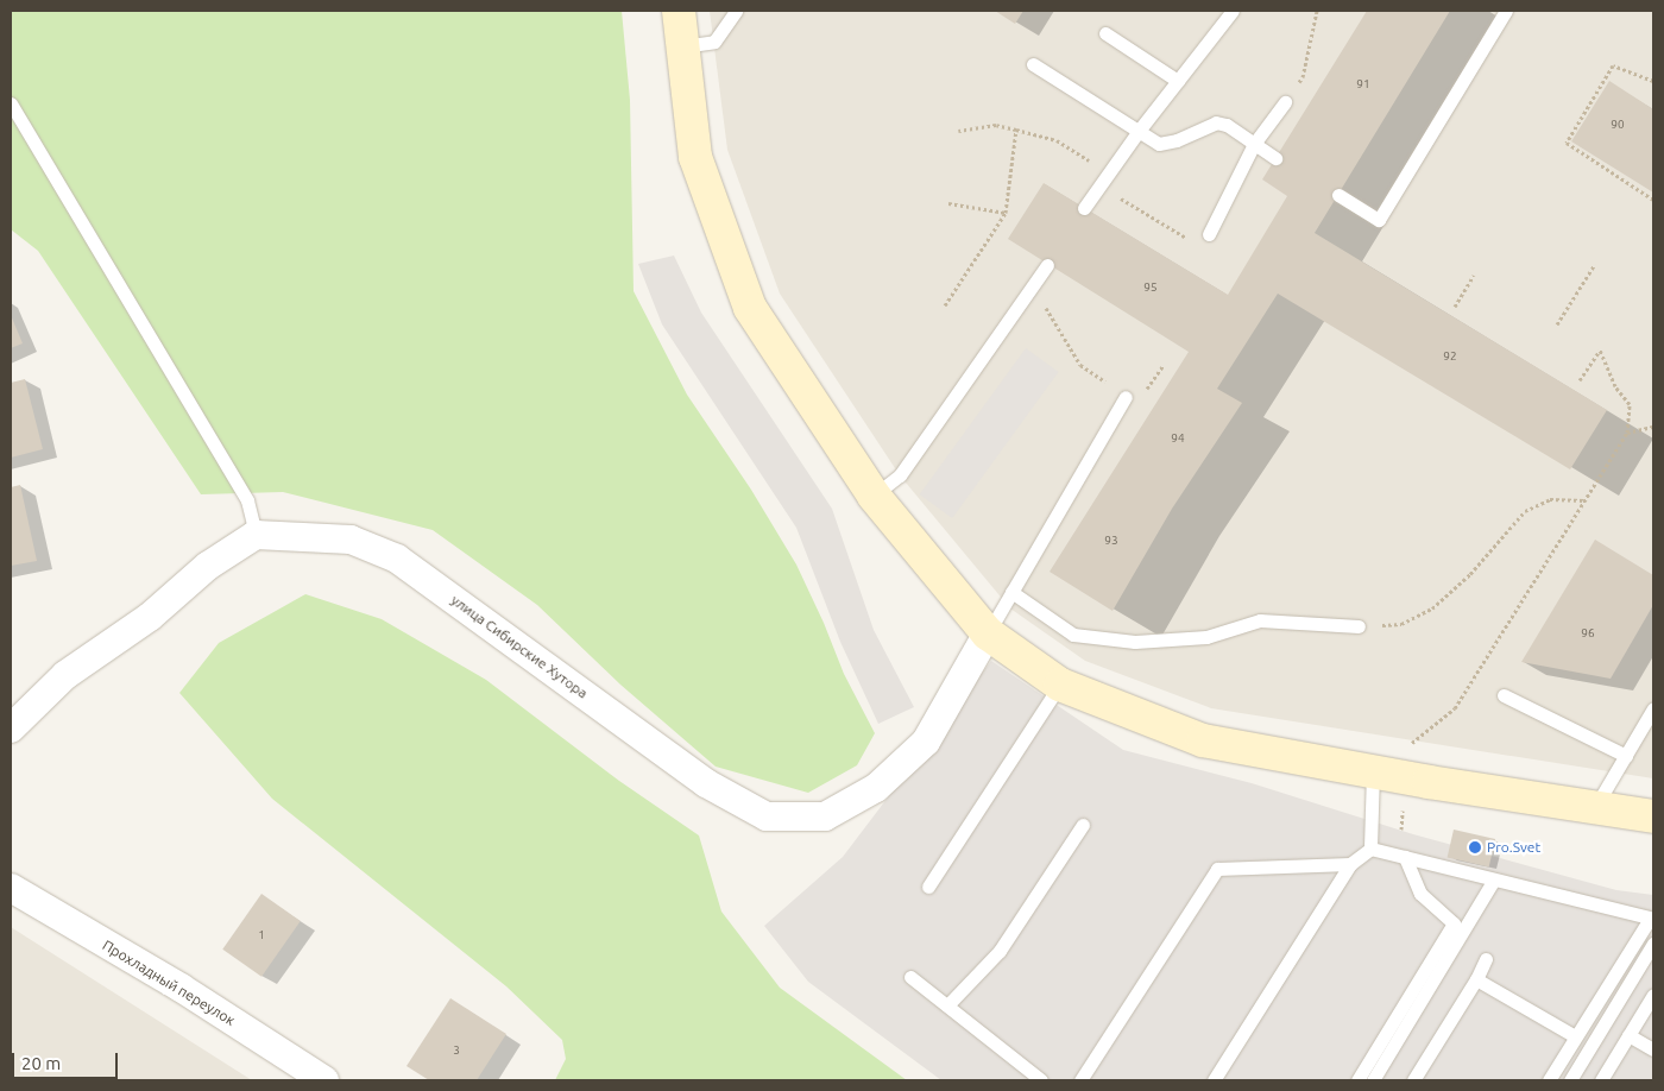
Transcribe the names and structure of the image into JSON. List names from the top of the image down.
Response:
{
  "streets": {
    "street": ["улица Сибирские Хутора", "Прохладный переулок"]
  },
  "places": ["Pro.Svet"],
  "house_numbers": [
    "91",
    "90",
    "95",
    "92",
    "94",
    "93",
    "96",
    "1",
    "3"
  ],
  "scale_bar": "20 m"
}
